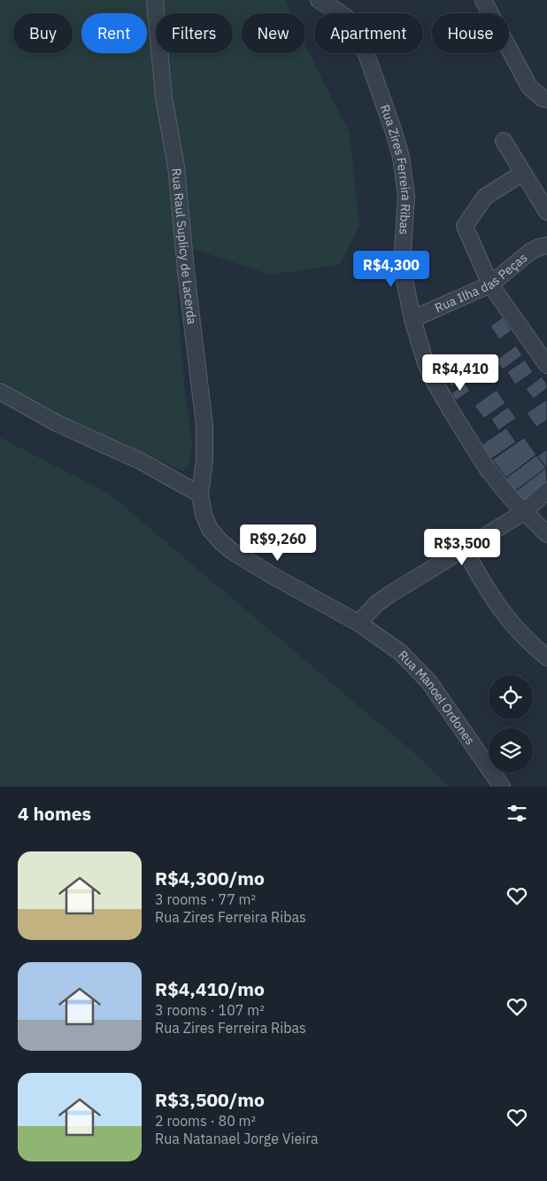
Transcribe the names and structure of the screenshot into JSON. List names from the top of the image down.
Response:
{
  "streets": {
    "street": [
      "Rua Zires Ferreira Ribas",
      "Rua Raul Suplicy de Lacerda",
      "Rua Ilha das Peças",
      "Rua Manoel Ordones"
    ]
  },
  "crossings": [
    ["Rua Zires Ferreira Ribas", "Rua Ilha das Peças"],
    ["Rua Raul Suplicy de Lacerda", "Rua Manoel Ordones"]
  ],
  "page": {
    "chip": [
      "Buy",
      "Rent",
      "Filters",
      "New",
      "Apartment",
      "House"
    ],
    "price": [
      "R$4,300",
      "R$4,410",
      "R$9,260",
      "R$3,500"
    ],
    "heading": "4 homes",
    "list": [
      {
        "name": "R$4,300/mo",
        "note": "3 rooms · 77 m² · Rua Zires Ferreira Ribas"
      },
      {
        "name": "R$4,410/mo",
        "note": "3 rooms · 107 m² · Rua Zires Ferreira Ribas"
      },
      {
        "name": "R$3,500/mo",
        "note": "2 rooms · 80 m² · Rua Natanael Jorge Vieira"
      }
    ]
  }
}
